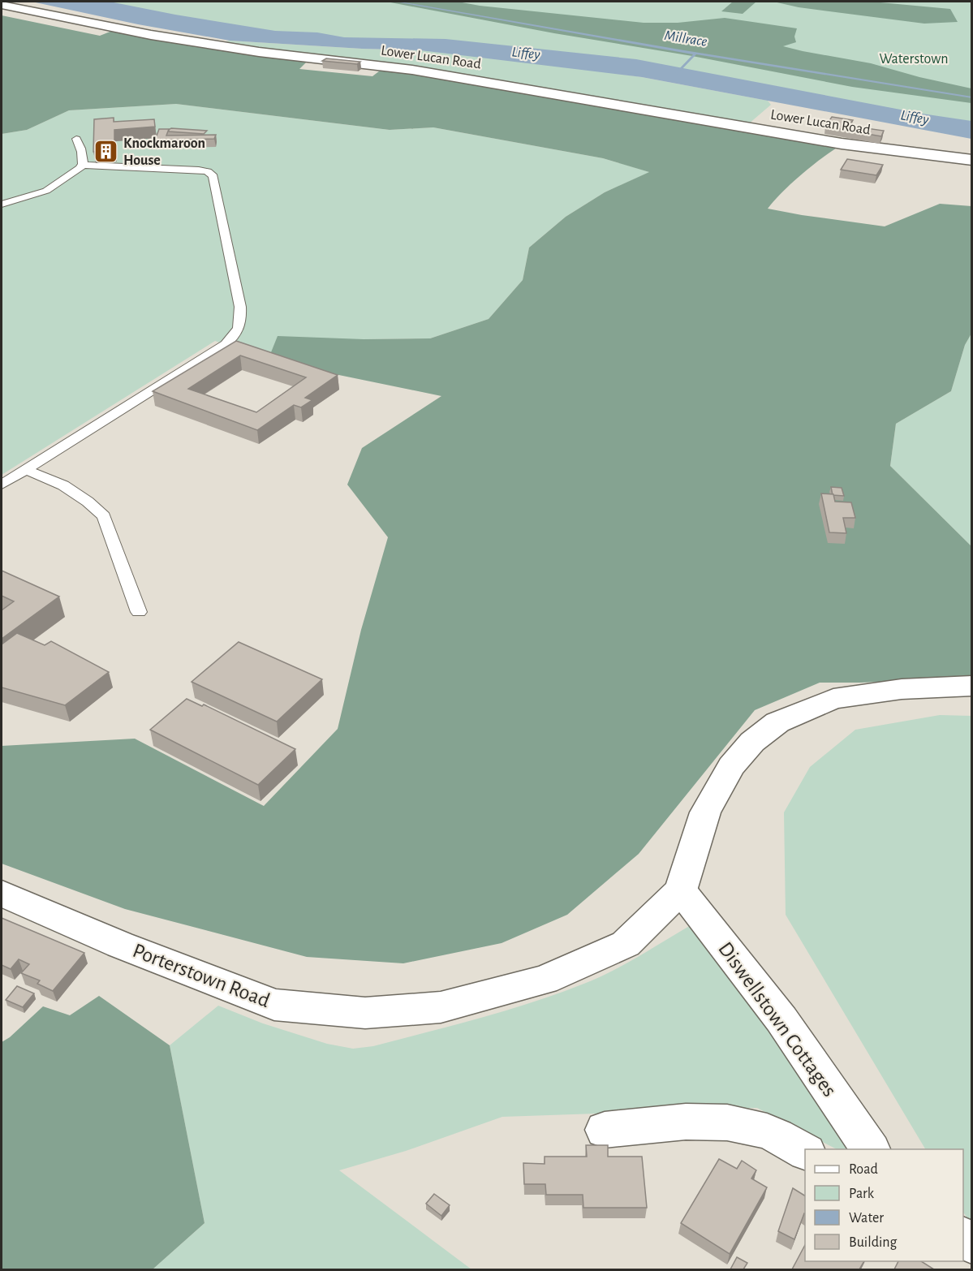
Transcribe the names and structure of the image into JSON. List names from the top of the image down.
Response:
{
  "streets": {
    "street": ["Lower Lucan Road", "Porterstown Road", "Diswellstown Cottages"]
  },
  "crossings": [
    ["Porterstown Road", "Diswellstown Cottages"]
  ],
  "water": ["Millrace", "Liffey"],
  "parks": ["Waterstown"],
  "places": {
    "building": ["Knockmaroon House"]
  },
  "legend": [
    "Road",
    "Park",
    "Water",
    "Building"
  ]
}
